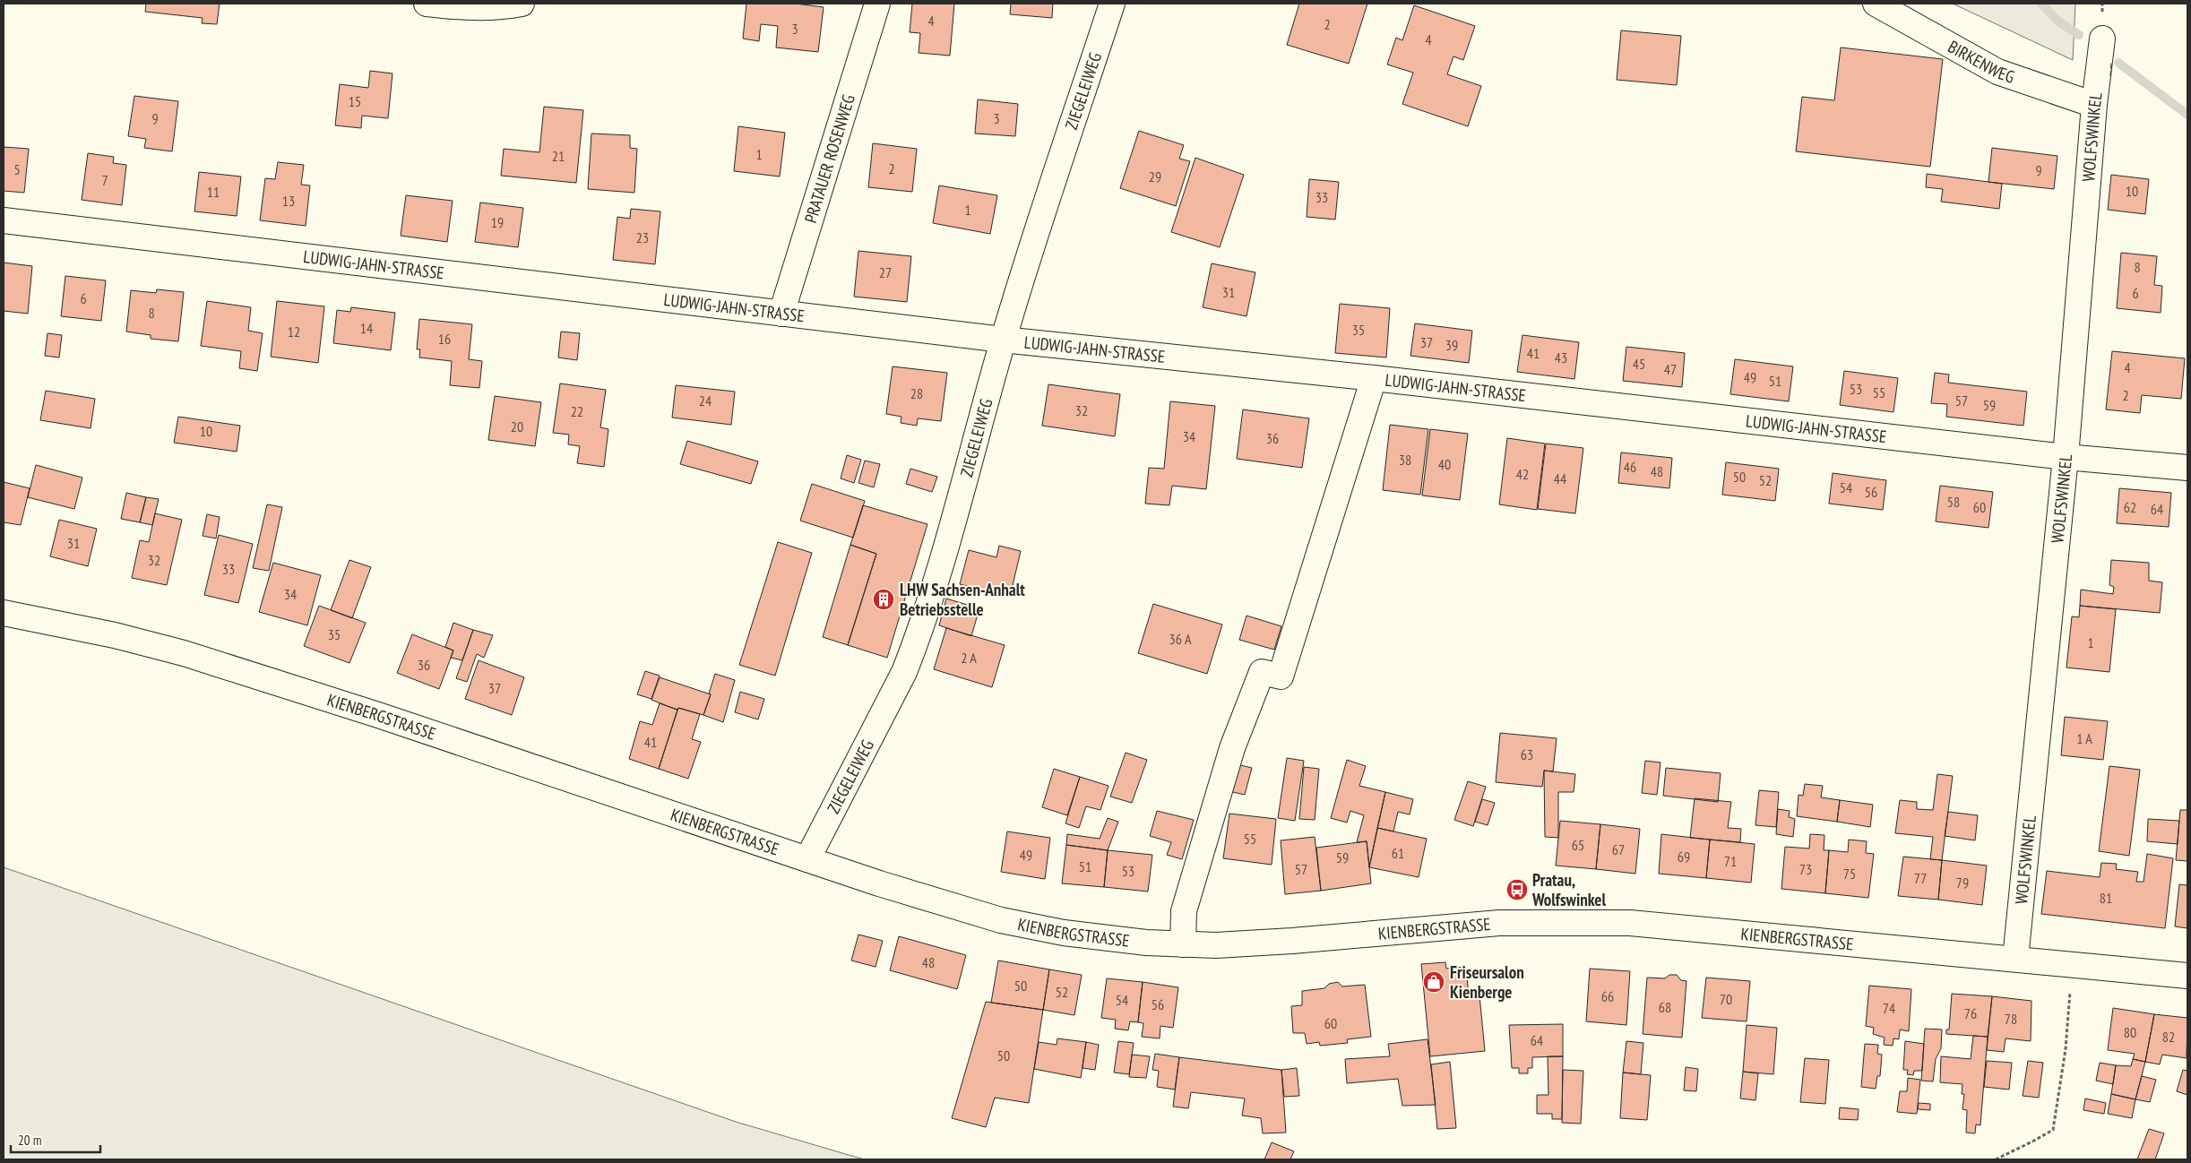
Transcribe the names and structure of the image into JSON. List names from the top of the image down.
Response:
{
  "streets": {
    "street": [
      "BIRKENWEG",
      "ZIEGELEIWEG",
      "WOLFSWINKEL",
      "PRATAUER ROSENWEG",
      "LUDWIG-JAHN-STRASSE",
      "KIENBERGSTRASSE"
    ]
  },
  "crossings": [
    ["BIRKENWEG", "WOLFSWINKEL"],
    ["ZIEGELEIWEG", "LUDWIG-JAHN-STRASSE"],
    ["ZIEGELEIWEG", "KIENBERGSTRASSE"],
    ["WOLFSWINKEL", "LUDWIG-JAHN-STRASSE"],
    ["WOLFSWINKEL", "KIENBERGSTRASSE"],
    ["PRATAUER ROSENWEG", "LUDWIG-JAHN-STRASSE"]
  ],
  "places": {
    "building": ["LHW Sachsen-Anhalt Betriebsstelle"],
    "bus stop": ["Pratau, Wolfswinkel"],
    "shop": ["Friseursalon Kienberge"]
  },
  "house_numbers": [
    "4",
    "2",
    "3",
    "4",
    "15",
    "9",
    "3",
    "1",
    "21",
    "2",
    "5",
    "9",
    "29",
    "7",
    "10",
    "11",
    "33",
    "13",
    "1",
    "19",
    "23",
    "8",
    "27",
    "31",
    "6",
    "6",
    "8",
    "14",
    "35",
    "12",
    "16",
    "37",
    "39",
    "41",
    "43",
    "45",
    "4",
    "47",
    "49",
    "51",
    "53",
    "55",
    "28",
    "2",
    "24",
    "57",
    "59",
    "32",
    "22",
    "20",
    "10",
    "34",
    "36",
    "38",
    "40",
    "46",
    "48",
    "42",
    "50",
    "44",
    "52",
    "54",
    "56",
    "58",
    "60",
    "62",
    "64",
    "31",
    "32",
    "33",
    "34",
    "35",
    "36 A",
    "1",
    "2 A",
    "36",
    "37",
    "1 A",
    "41",
    "63",
    "55",
    "65",
    "67",
    "61",
    "49",
    "69",
    "59",
    "71",
    "51",
    "57",
    "73",
    "53",
    "75",
    "77",
    "79",
    "81",
    "48",
    "50",
    "52",
    "66",
    "70",
    "54",
    "56",
    "68",
    "74",
    "76",
    "78",
    "60",
    "80",
    "82",
    "64",
    "50"
  ],
  "scale_bar": "20 m"
}
